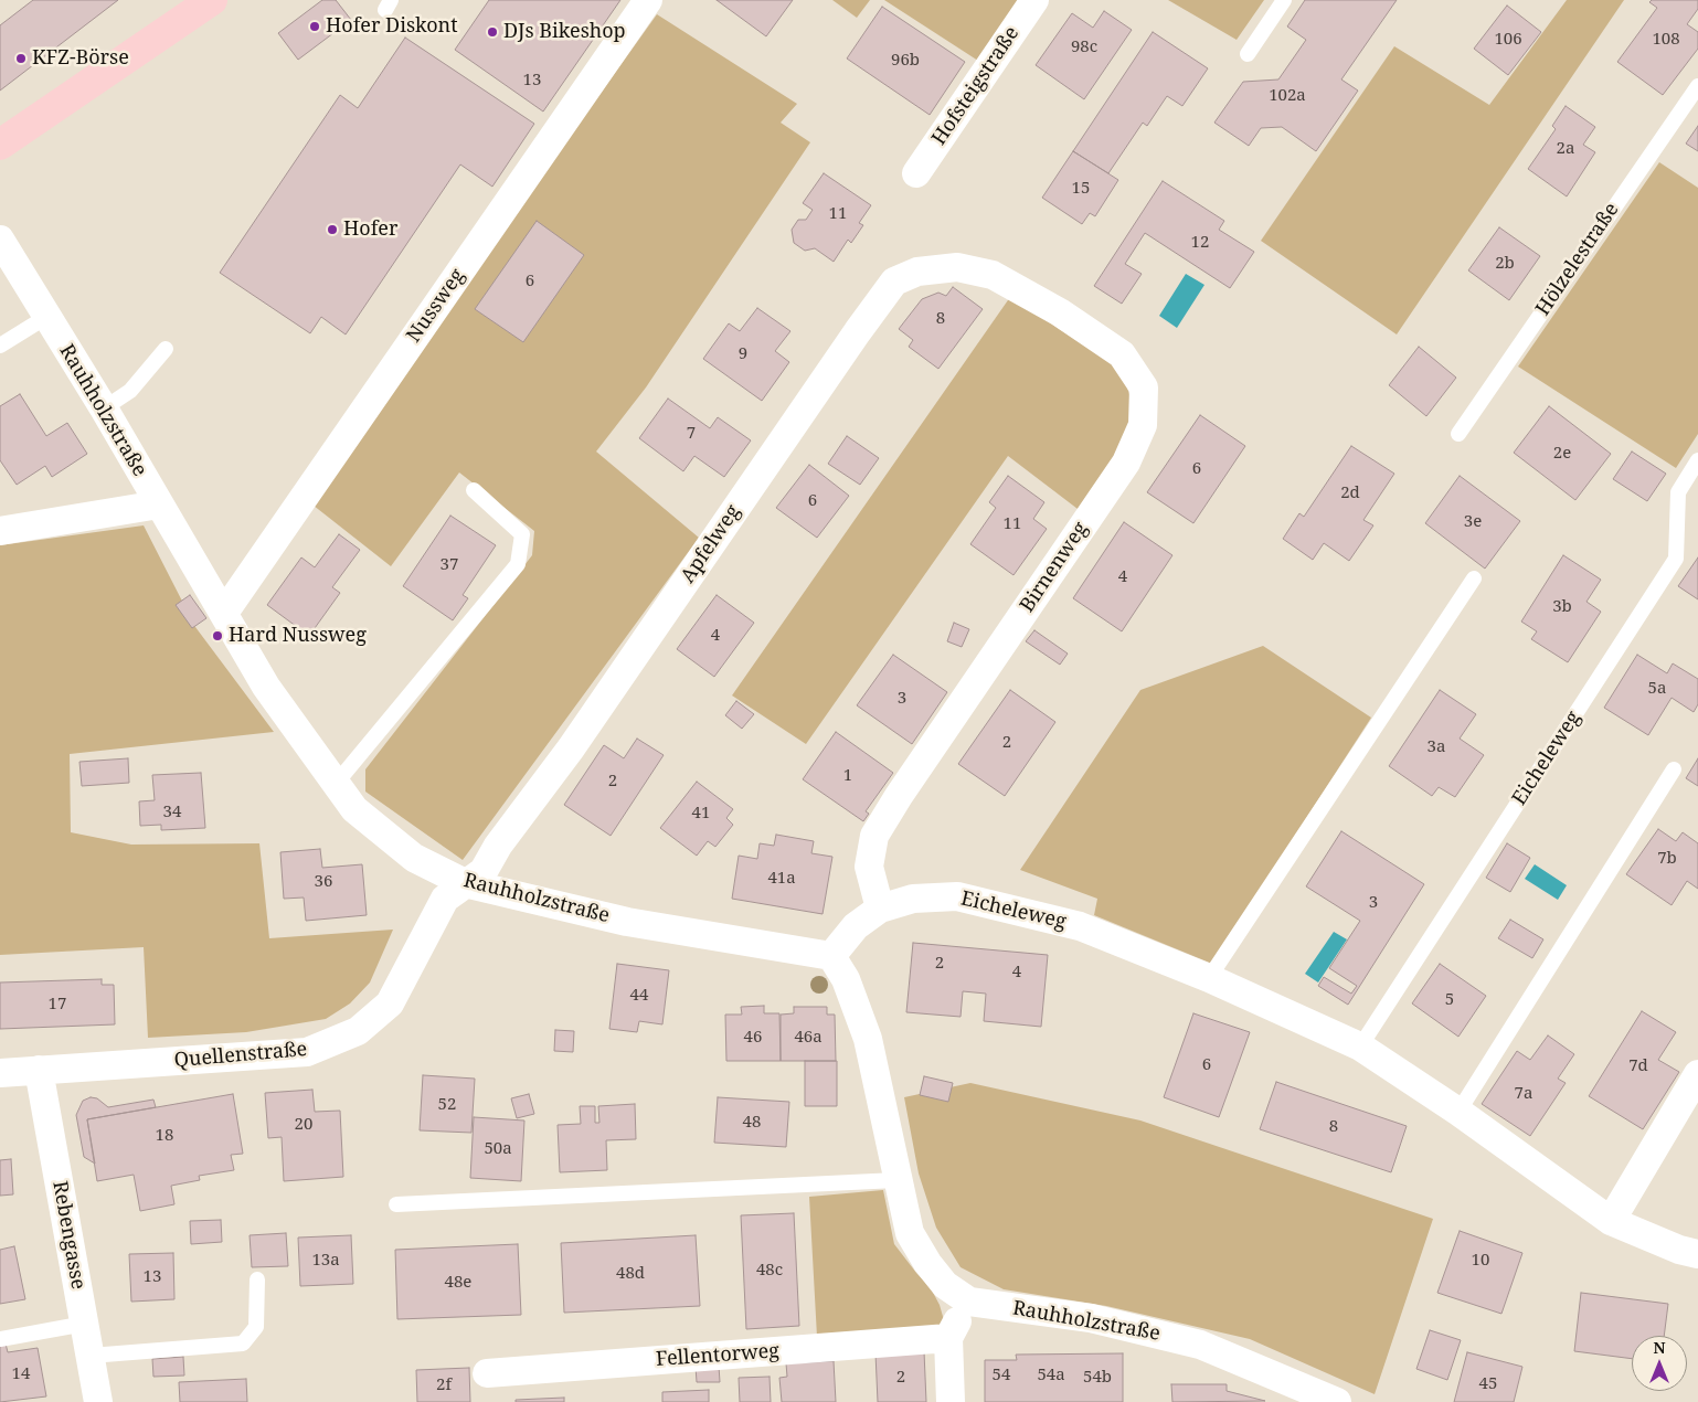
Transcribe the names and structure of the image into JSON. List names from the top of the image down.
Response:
{
  "streets": {
    "street": [
      "Hofsteigstraße",
      "Nussweg",
      "Rauhholzstraße",
      "Apfelweg",
      "Birnenweg",
      "Eicheleweg",
      "Quellenstraße",
      "Rebengasse",
      "Fellentorweg"
    ],
    "lane": ["Hölzelestraße"]
  },
  "crossings": [
    ["Nussweg", "Rauhholzstraße"],
    ["Rauhholzstraße", "Apfelweg"],
    ["Rauhholzstraße", "Eicheleweg"],
    ["Rauhholzstraße", "Quellenstraße"],
    ["Apfelweg", "Birnenweg"],
    ["Apfelweg", "Quellenstraße"],
    ["Birnenweg", "Eicheleweg"],
    ["Quellenstraße", "Rebengasse"]
  ],
  "places": [
    "Hofer Diskont",
    "DJs Bikeshop",
    "KFZ-Börse",
    "Hofer",
    "Hard Nussweg"
  ],
  "house_numbers": [
    "106",
    "108",
    "98c",
    "96b",
    "13",
    "102a",
    "2a",
    "15",
    "11",
    "12",
    "2b",
    "6",
    "8",
    "9",
    "7",
    "2e",
    "6",
    "2d",
    "6",
    "3e",
    "11",
    "37",
    "4",
    "3b",
    "4",
    "5a",
    "3",
    "2",
    "3a",
    "1",
    "2",
    "34",
    "41",
    "7b",
    "41a",
    "36",
    "3",
    "2",
    "4",
    "44",
    "5",
    "17",
    "46",
    "46a",
    "6",
    "7d",
    "7a",
    "52",
    "48",
    "20",
    "8",
    "18",
    "50a",
    "13a",
    "10",
    "48c",
    "48d",
    "13",
    "48e",
    "14",
    "54",
    "54a",
    "2",
    "54b",
    "45",
    "2f"
  ],
  "north": "top"
}
